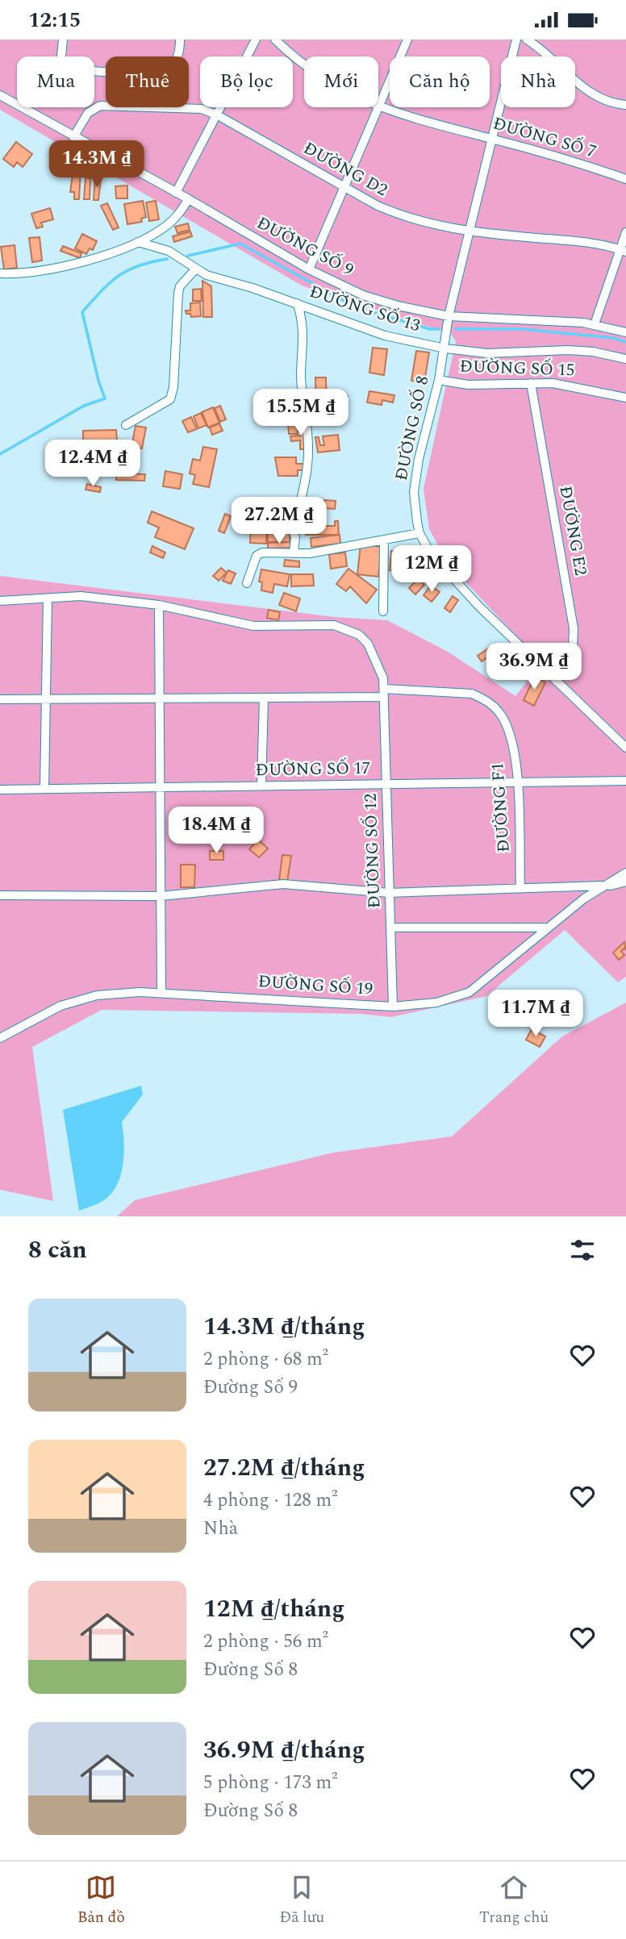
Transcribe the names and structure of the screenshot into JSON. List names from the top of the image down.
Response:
{
  "streets": {
    "street": [
      "ĐƯỜNG SỐ 7",
      "ĐƯỜNG D2",
      "ĐƯỜNG SỐ 9",
      "ĐƯỜNG SỐ 13",
      "ĐƯỜNG SỐ 15",
      "ĐƯỜNG SỐ 8",
      "ĐƯỜNG E2",
      "ĐƯỜNG SỐ 17",
      "ĐƯỜNG F1",
      "ĐƯỜNG SỐ 12",
      "ĐƯỜNG SỐ 19"
    ]
  },
  "crossings": [
    ["ĐƯỜNG SỐ 7", "ĐƯỜNG SỐ 8"],
    ["ĐƯỜNG D2", "ĐƯỜNG SỐ 9"],
    ["ĐƯỜNG D2", "ĐƯỜNG SỐ 8"],
    ["ĐƯỜNG SỐ 9", "ĐƯỜNG SỐ 8"],
    ["ĐƯỜNG SỐ 13", "ĐƯỜNG SỐ 8"],
    ["ĐƯỜNG SỐ 15", "ĐƯỜNG SỐ 8"],
    ["ĐƯỜNG SỐ 15", "ĐƯỜNG E2"],
    ["ĐƯỜNG SỐ 8", "ĐƯỜNG E2"],
    ["ĐƯỜNG SỐ 17", "ĐƯỜNG F1"],
    ["ĐƯỜNG SỐ 17", "ĐƯỜNG SỐ 12"],
    ["ĐƯỜNG F1", "ĐƯỜNG SỐ 12"],
    ["ĐƯỜNG SỐ 12", "ĐƯỜNG SỐ 19"]
  ],
  "page": {
    "status": "12:15",
    "chip": [
      "Mua",
      "Thuê",
      "Bộ lọc",
      "Mới",
      "Căn hộ",
      "Nhà"
    ],
    "price": [
      "14.3M ₫",
      "15.5M ₫",
      "12.4M ₫",
      "27.2M ₫",
      "12M ₫",
      "36.9M ₫",
      "18.4M ₫",
      "11.7M ₫"
    ],
    "heading": "8 căn",
    "list": [
      {
        "name": "14.3M ₫/tháng",
        "note": "2 phòng · 68 m² · Đường Số 9"
      },
      {
        "name": "27.2M ₫/tháng",
        "note": "4 phòng · 128 m² · Nhà"
      },
      {
        "name": "12M ₫/tháng",
        "note": "2 phòng · 56 m² · Đường Số 8"
      },
      {
        "name": "36.9M ₫/tháng",
        "note": "5 phòng · 173 m² · Đường Số 8"
      }
    ],
    "tabs": ["Bản đồ", "Đã lưu", "Trang chủ"]
  }
}
